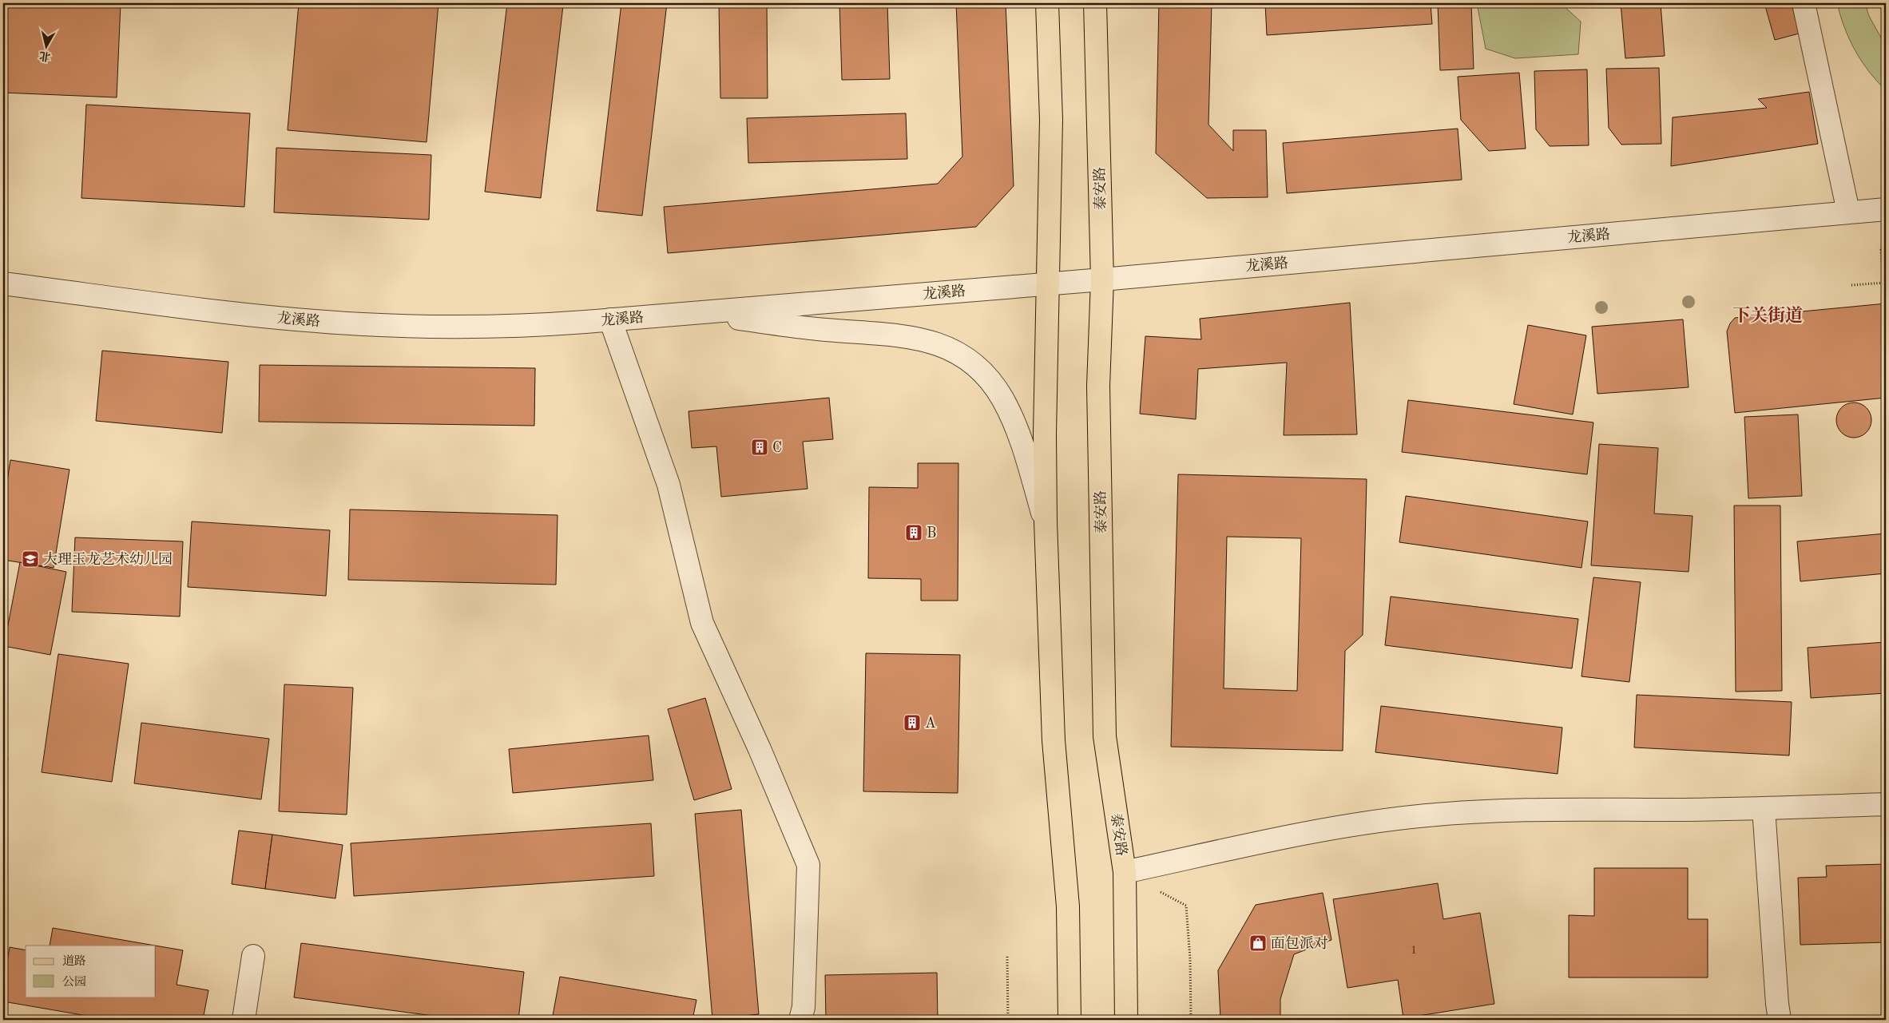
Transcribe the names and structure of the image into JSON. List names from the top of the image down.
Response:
{
  "streets": {
    "main road": ["泰安路"],
    "street": ["龙溪路"]
  },
  "crossings": [
    ["泰安路", "龙溪路"]
  ],
  "districts": ["下关街道"],
  "places": {
    "building": ["C", "B", "A"],
    "school or university": ["大理玉龙艺术幼儿园"],
    "shop": ["面包派对"]
  },
  "house_numbers": ["1"],
  "legend": ["道路", "公园"],
  "north": "bottom"
}
